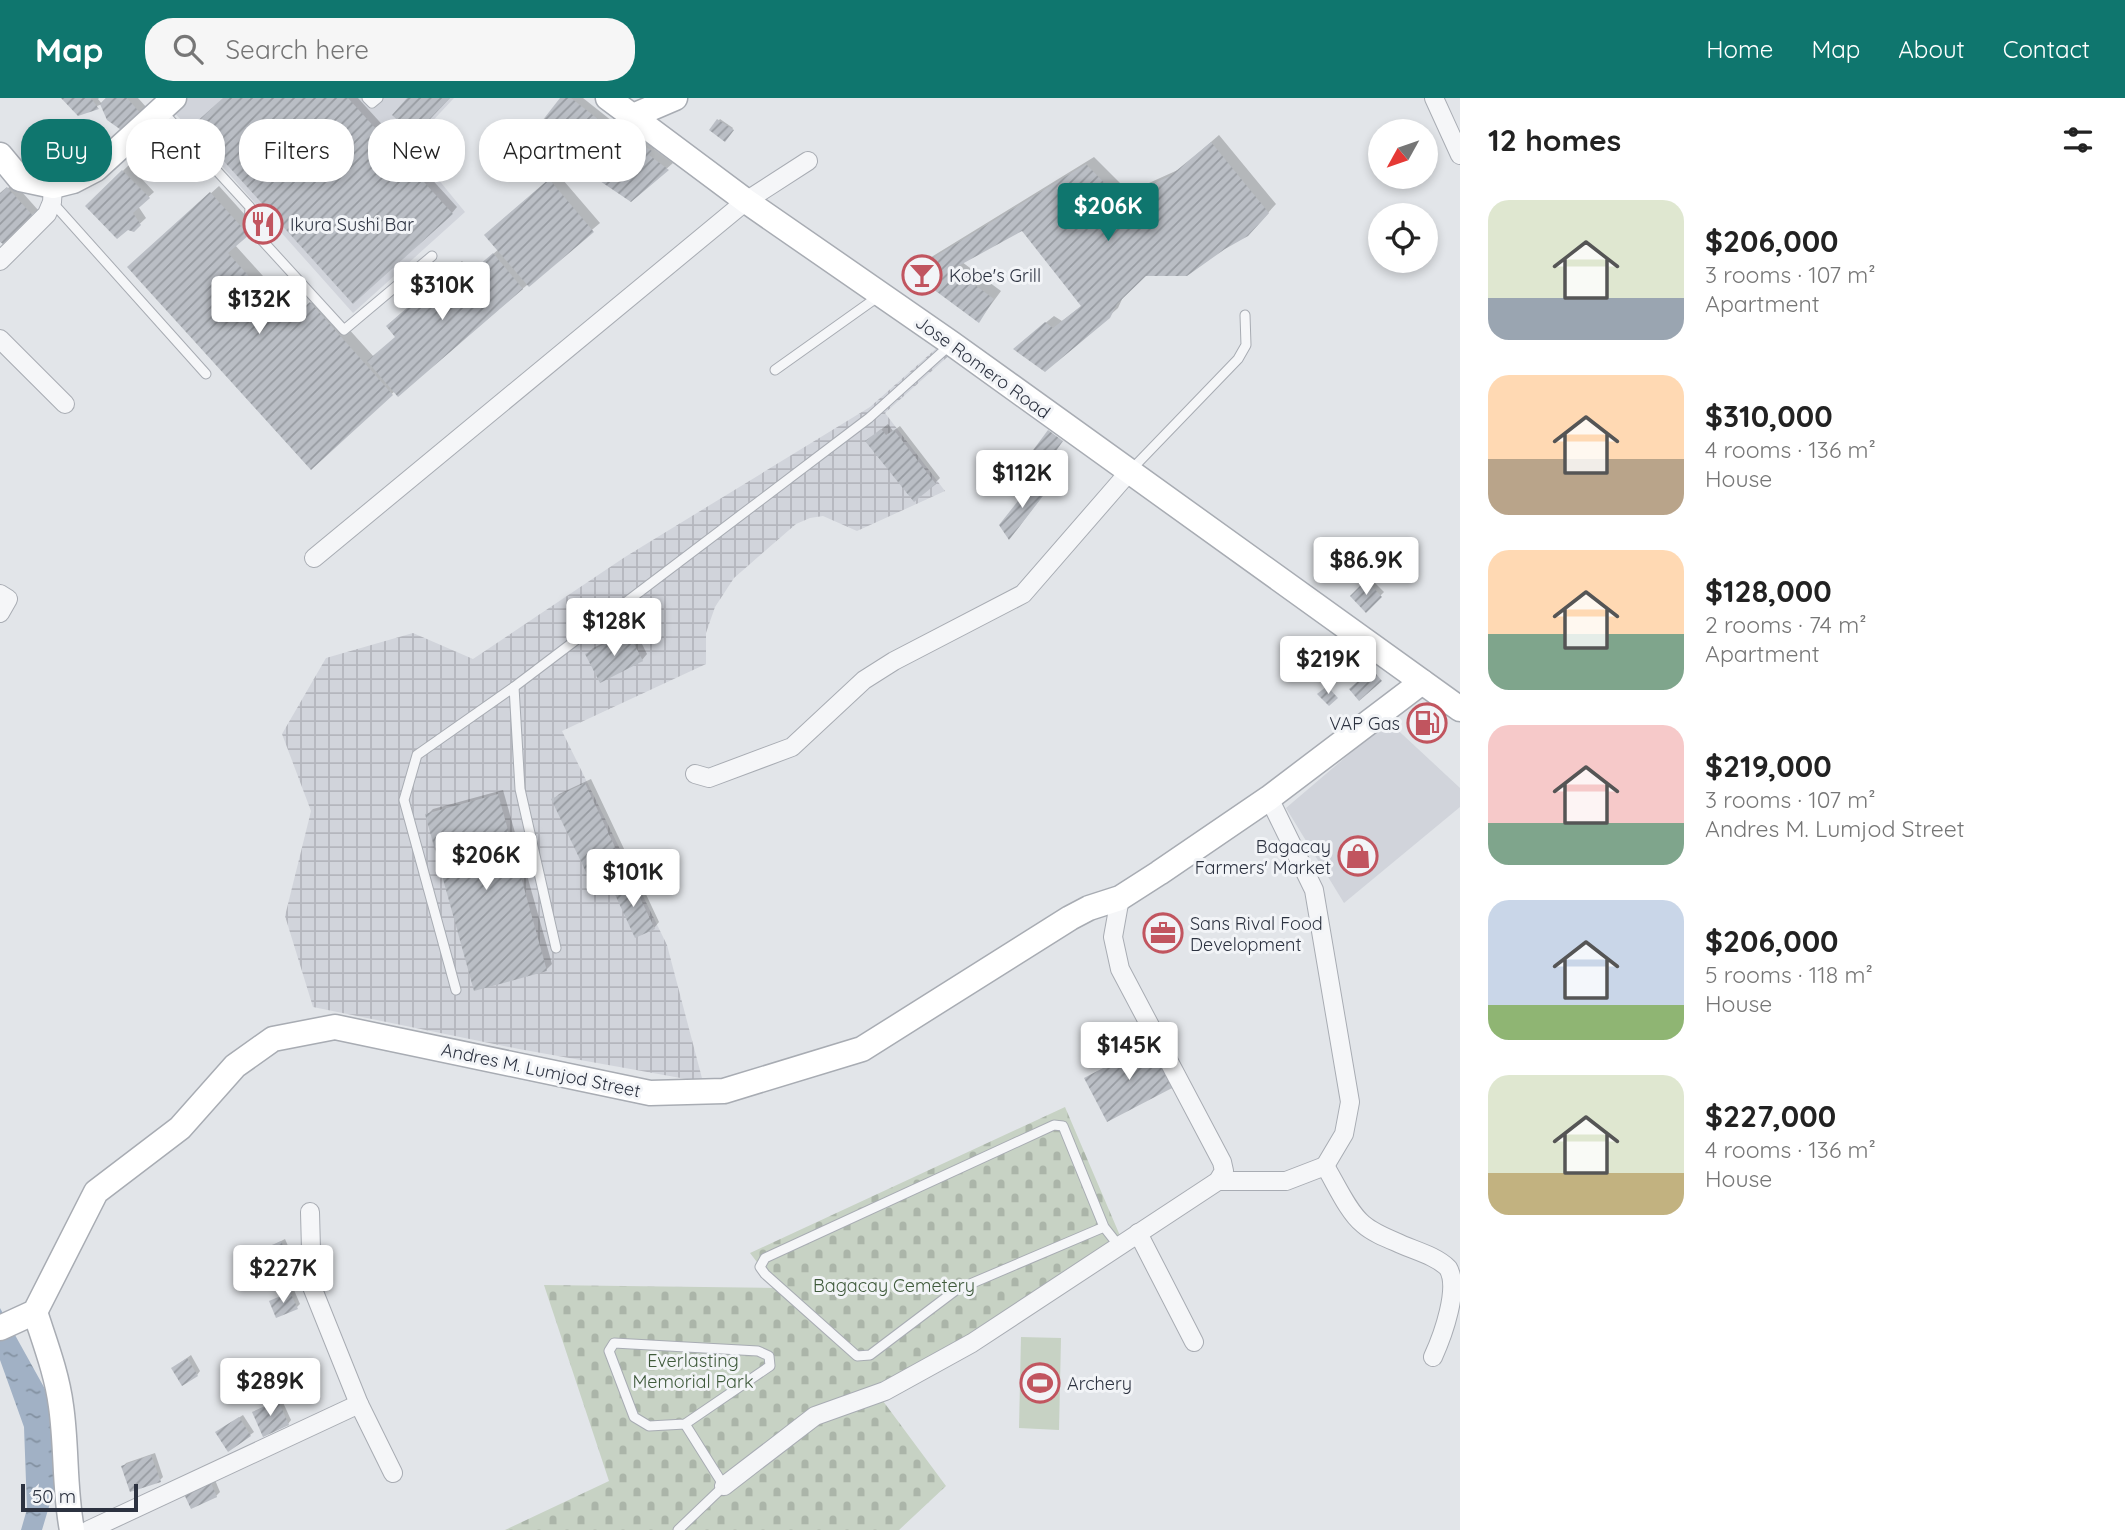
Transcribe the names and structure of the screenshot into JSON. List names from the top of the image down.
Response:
{
  "streets": {
    "main road": ["Jose Romero Road", "Andres M. Lumjod Street"]
  },
  "crossings": [
    ["Jose Romero Road", "Andres M. Lumjod Street"]
  ],
  "parks": ["Bagacay Cemetery", "Everlasting Memorial Park"],
  "places": {
    "restaurant": ["Ikura Sushi Bar"],
    "bar": ["Kobe's Grill"],
    "fuel station": ["VAP Gas"],
    "shop": ["Bagacay Farmers' Market"],
    "office": ["Sans Rival Food Development"],
    "sports": ["Archery"]
  },
  "scale_bar": "50 m",
  "north": "bottom left",
  "page": {
    "header": "Map",
    "search": "Search here",
    "nav": [
      "Home",
      "Map",
      "About",
      "Contact"
    ],
    "heading": "12 homes",
    "chip": [
      "Buy",
      "Rent",
      "Filters",
      "New",
      "Apartment"
    ],
    "list": [
      {
        "name": "$206,000",
        "note": "3 rooms · 107 m² · Apartment"
      },
      {
        "name": "$310,000",
        "note": "4 rooms · 136 m² · House"
      },
      {
        "name": "$128,000",
        "note": "2 rooms · 74 m² · Apartment"
      },
      {
        "name": "$219,000",
        "note": "3 rooms · 107 m² · Andres M. Lumjod Street"
      },
      {
        "name": "$206,000",
        "note": "5 rooms · 118 m² · House"
      },
      {
        "name": "$227,000",
        "note": "4 rooms · 136 m² · House"
      }
    ],
    "price": [
      "$206K",
      "$310K",
      "$132K",
      "$112K",
      "$86.9K",
      "$128K",
      "$219K",
      "$206K",
      "$101K",
      "$145K",
      "$227K",
      "$289K"
    ],
    "scale": "50 m"
  }
}
